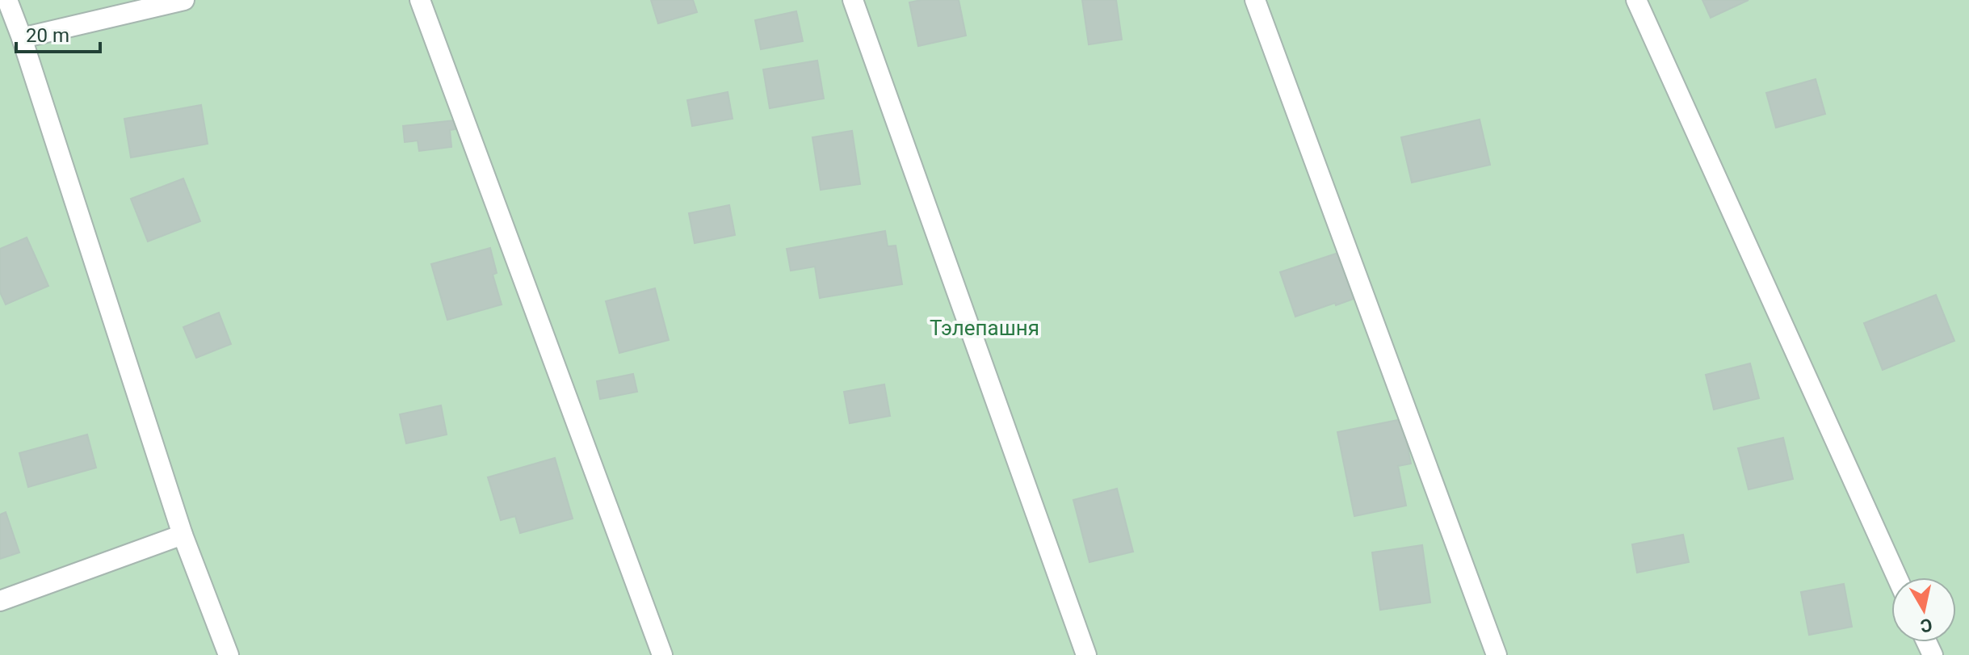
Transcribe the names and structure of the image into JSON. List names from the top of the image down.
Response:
{
  "parks": ["Тэлепашня"],
  "scale_bar": "20 m",
  "north": "bottom"
}
